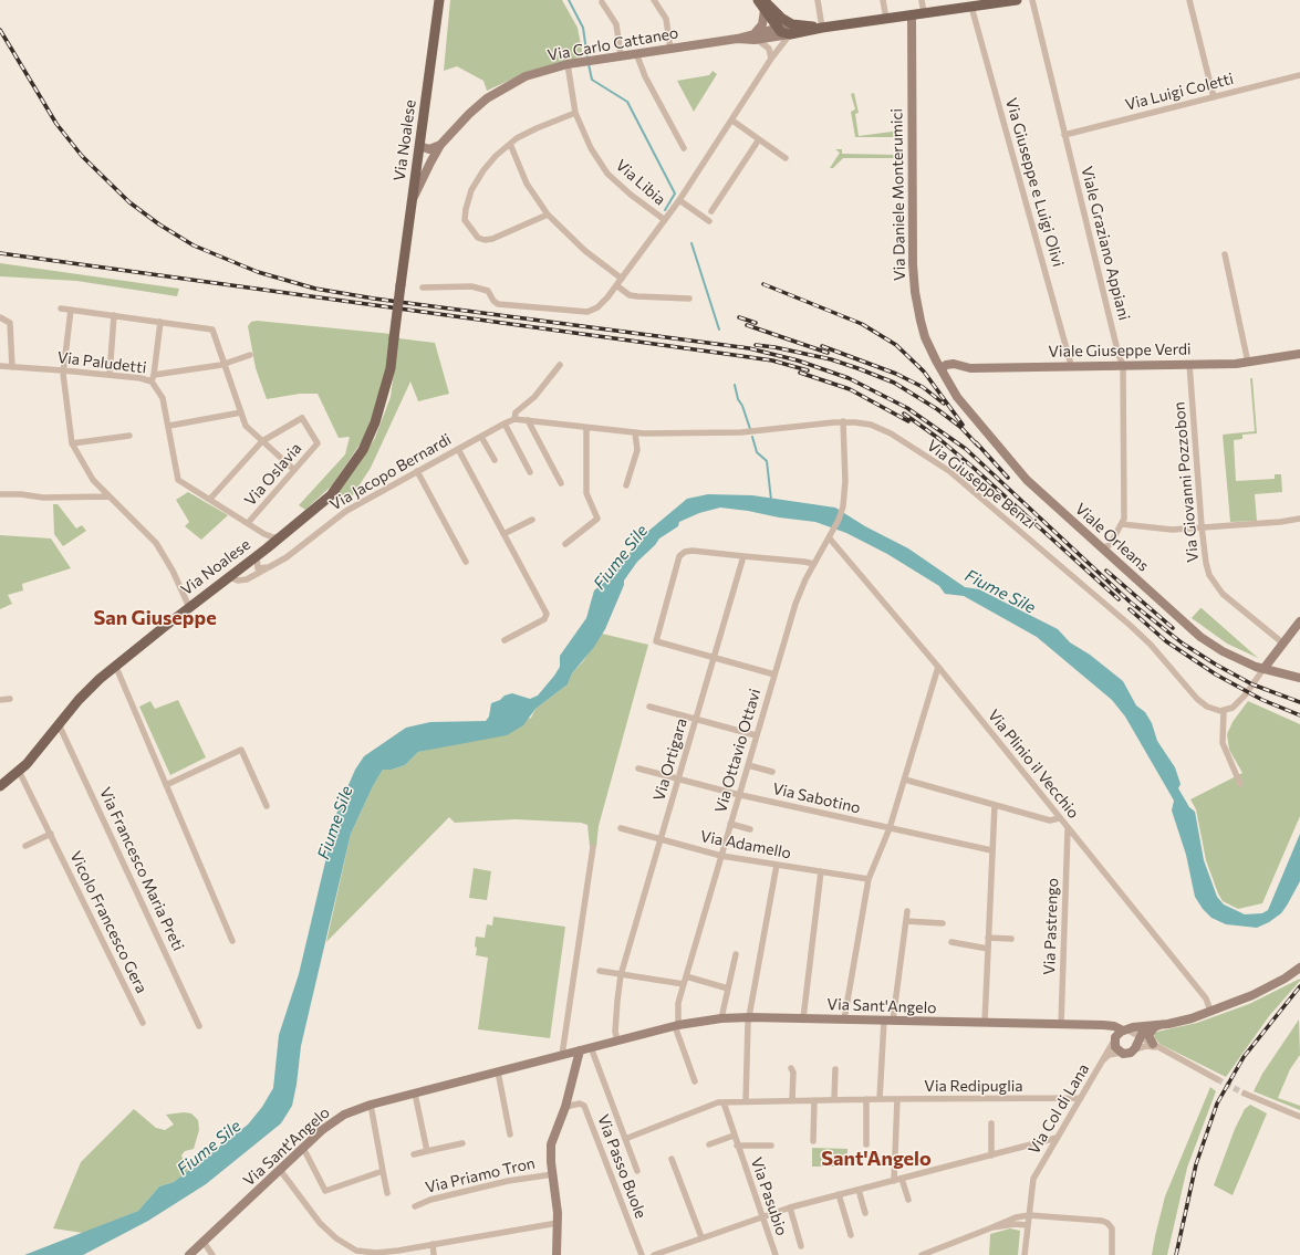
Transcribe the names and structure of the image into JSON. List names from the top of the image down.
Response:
{
  "streets": {
    "main road": ["Via Noalese"],
    "street": [
      "Via Carlo Cattaneo",
      "Via Luigi Coletti",
      "Via Libia",
      "Via Giuseppe e Luigi Olivi",
      "Via Daniele Monterumici",
      "Viale Graziano Appiani",
      "Viale Giuseppe Verdi",
      "Via Paludetti",
      "Via Jacopo Bernardi",
      "Via Oslavia",
      "Via Giovanni Pozzobon",
      "Via Giuseppe Benzi",
      "Viale Orleans",
      "Via Ottavio Ottavi",
      "Via Ortigara",
      "Via Plinio il Vecchio",
      "Via Sabotino",
      "Via Adamello",
      "Via Francesco Maria Preti",
      "Vicolo Francesco Gera",
      "Via Pastrengo",
      "Via Sant'Angelo",
      "Via Redipuglia",
      "Via Col di Lana",
      "Via Passo Buole",
      "Via Priamo Tron",
      "Via Pasubio"
    ]
  },
  "crossings": [
    ["Via Carlo Cattaneo", "Via Noalese"],
    ["Via Carlo Cattaneo", "Via Libia"],
    ["Via Luigi Coletti", "Viale Graziano Appiani"],
    ["Via Noalese", "Via Paludetti"],
    ["Via Noalese", "Via Jacopo Bernardi"],
    ["Via Noalese", "Via Francesco Maria Preti"],
    ["Via Noalese", "Vicolo Francesco Gera"],
    ["Via Giuseppe e Luigi Olivi", "Viale Giuseppe Verdi"],
    ["Via Daniele Monterumici", "Viale Giuseppe Verdi"],
    ["Via Daniele Monterumici", "Viale Orleans"],
    ["Viale Graziano Appiani", "Viale Giuseppe Verdi"],
    ["Viale Giuseppe Verdi", "Via Giovanni Pozzobon"],
    ["Viale Giuseppe Verdi", "Viale Orleans"],
    ["Via Paludetti", "Via Oslavia"],
    ["Via Jacopo Bernardi", "Via Giuseppe Benzi"],
    ["Via Giuseppe Benzi", "Via Ottavio Ottavi"],
    ["Via Ottavio Ottavi", "Via Plinio il Vecchio"],
    ["Via Ottavio Ottavi", "Via Sabotino"],
    ["Via Ottavio Ottavi", "Via Adamello"],
    ["Via Ottavio Ottavi", "Via Sant'Angelo"],
    ["Via Ortigara", "Via Sabotino"],
    ["Via Ortigara", "Via Adamello"],
    ["Via Ortigara", "Via Sant'Angelo"],
    ["Via Plinio il Vecchio", "Via Pastrengo"],
    ["Via Plinio il Vecchio", "Via Sant'Angelo"],
    ["Via Pastrengo", "Via Sant'Angelo"],
    ["Via Sant'Angelo", "Via Col di Lana"],
    ["Via Sant'Angelo", "Via Priamo Tron"],
    ["Via Redipuglia", "Via Col di Lana"],
    ["Via Redipuglia", "Via Pasubio"],
    ["Via Passo Buole", "Via Priamo Tron"]
  ],
  "districts": ["San Giuseppe", "Sant'Angelo"],
  "water": ["Fiume Sile"]
}
